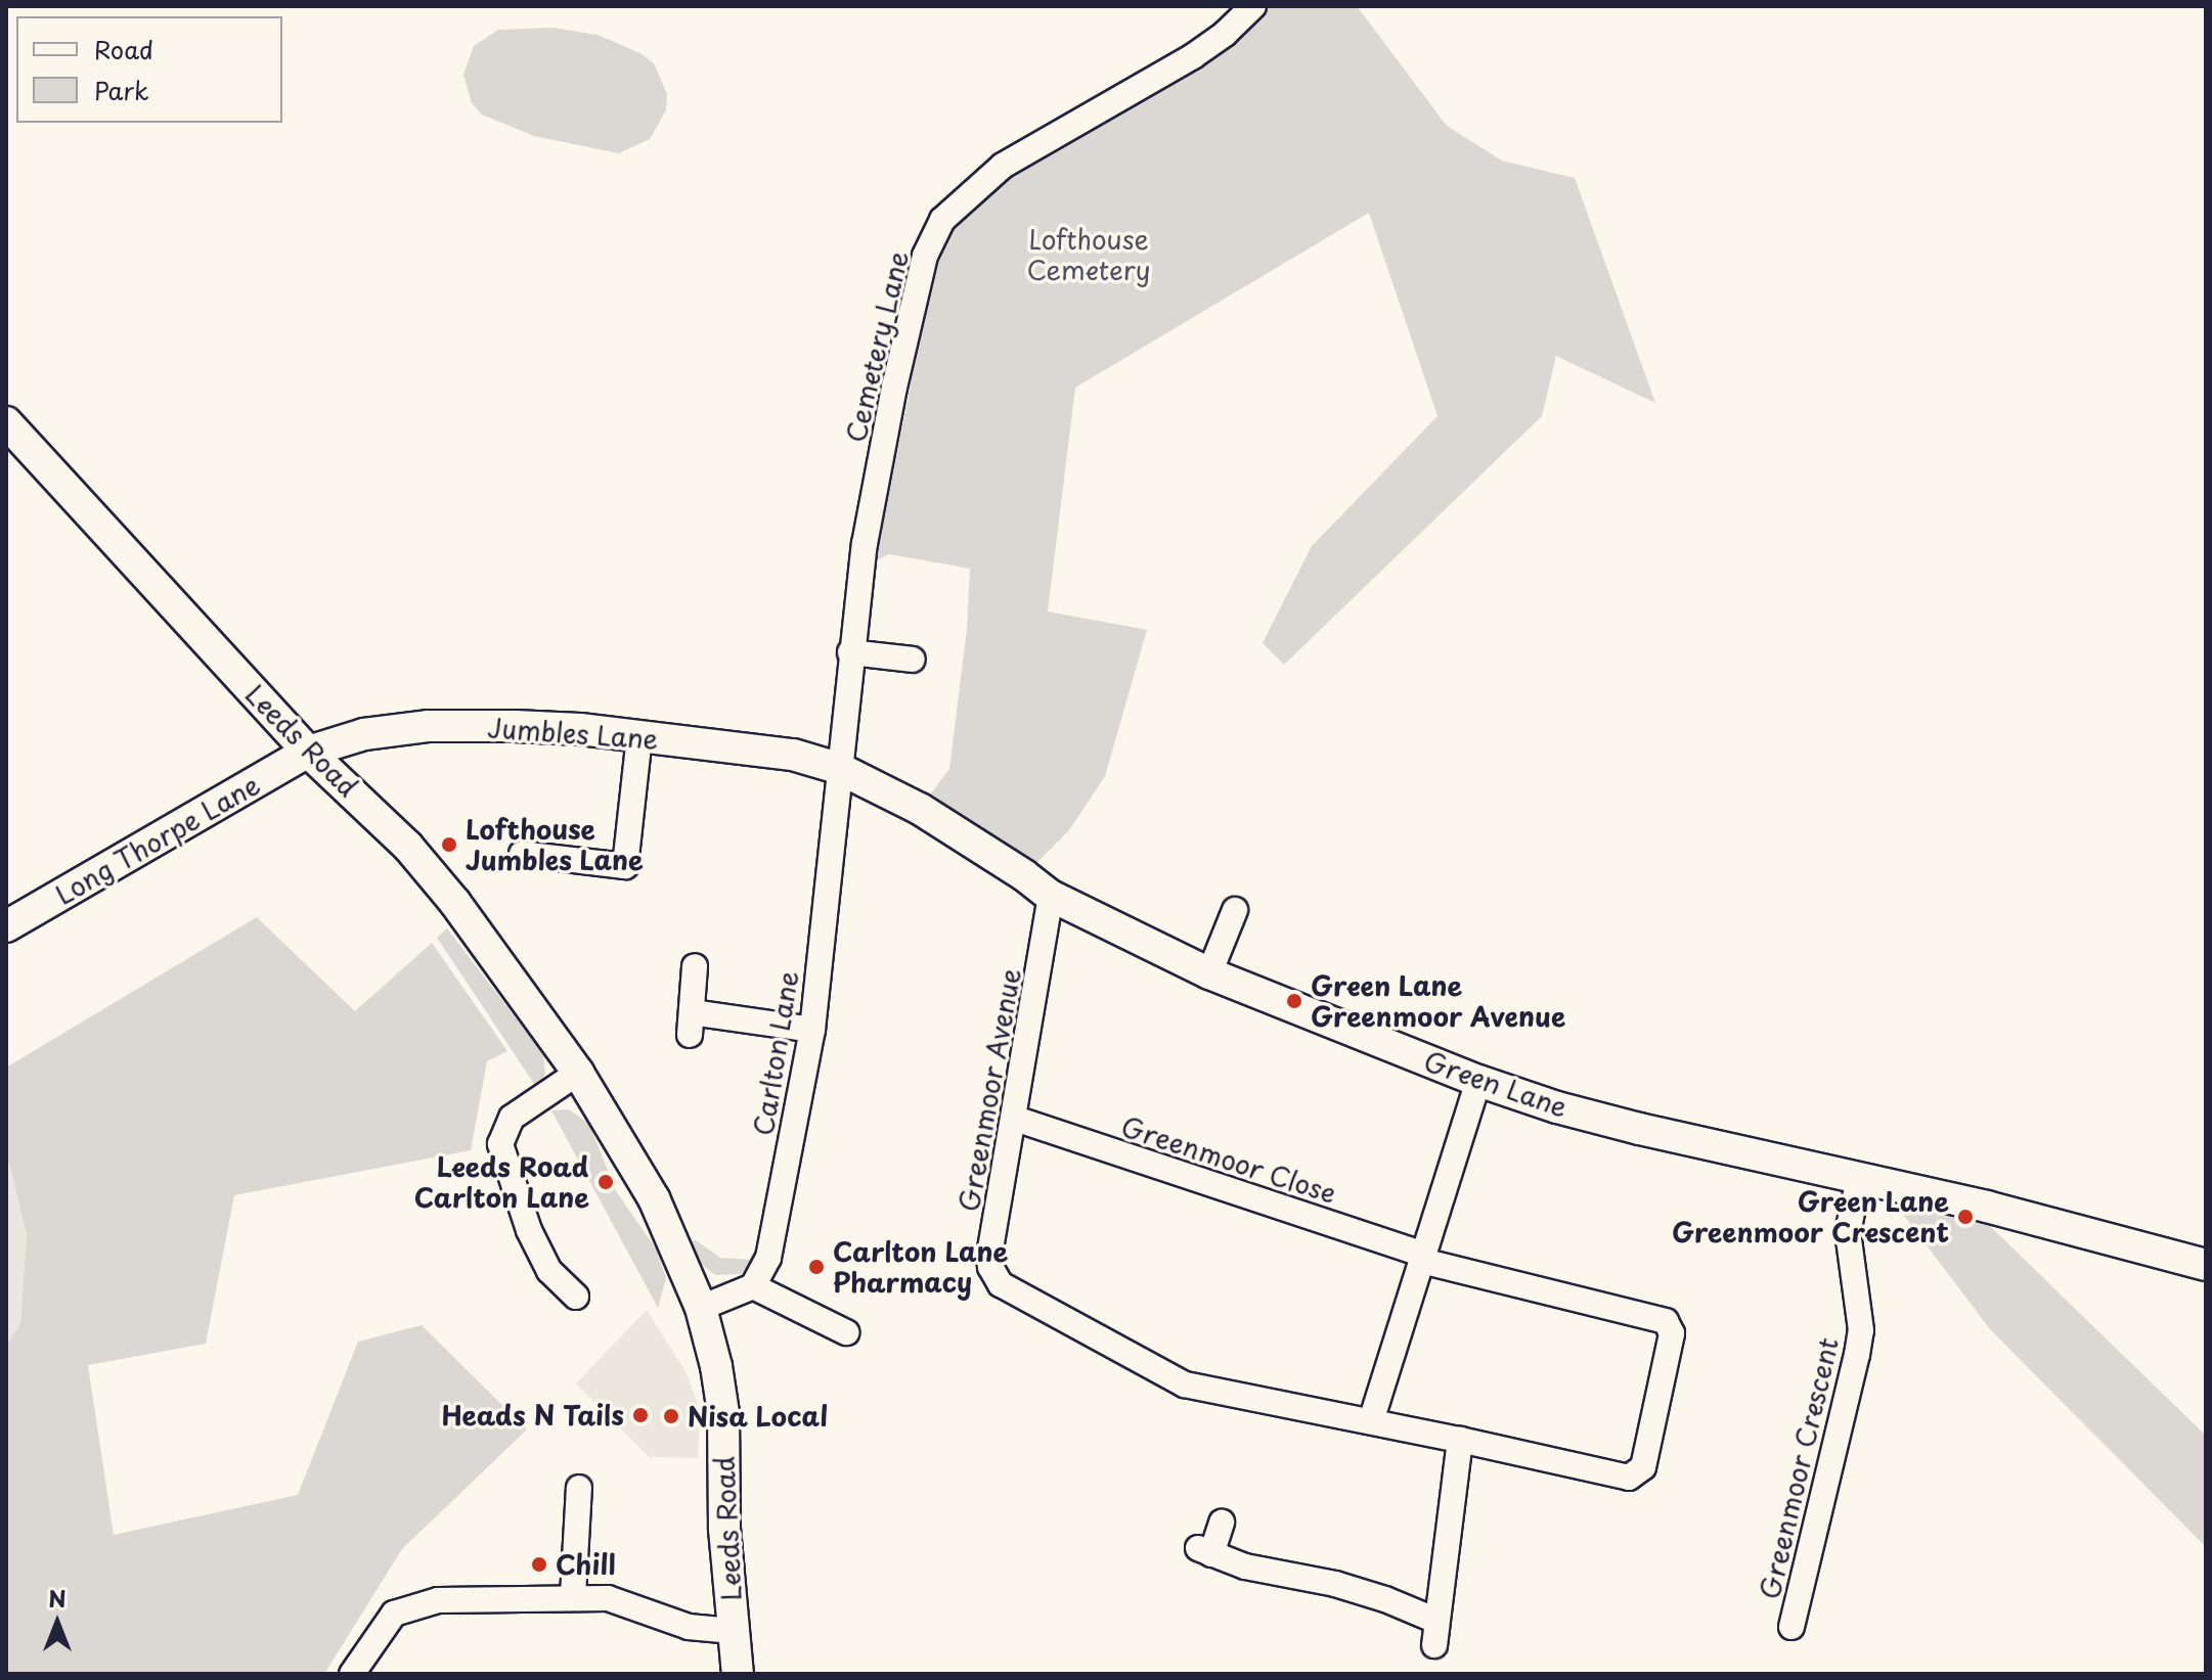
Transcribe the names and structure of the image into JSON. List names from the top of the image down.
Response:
{
  "streets": {
    "main road": [
      "Jumbles Lane",
      "Leeds Road",
      "Long Thorpe Lane",
      "Green Lane"
    ],
    "street": [
      "Cemetery Lane",
      "Carlton Lane",
      "Greenmoor Avenue",
      "Greenmoor Close",
      "Greenmoor Crescent"
    ]
  },
  "crossings": [
    ["Cemetery Lane", "Jumbles Lane"],
    ["Cemetery Lane", "Carlton Lane"],
    ["Cemetery Lane", "Green Lane"],
    ["Jumbles Lane", "Leeds Road"],
    ["Jumbles Lane", "Long Thorpe Lane"],
    ["Jumbles Lane", "Carlton Lane"],
    ["Jumbles Lane", "Green Lane"],
    ["Leeds Road", "Long Thorpe Lane"],
    ["Carlton Lane", "Green Lane"],
    ["Green Lane", "Greenmoor Avenue"],
    ["Green Lane", "Greenmoor Crescent"],
    ["Greenmoor Avenue", "Greenmoor Close"]
  ],
  "parks": ["Lofthouse Cemetery"],
  "places": [
    "Lofthouse Jumbles Lane",
    "Green Lane Greenmoor Avenue",
    "Leeds Road Carlton Lane",
    "Green Lane Greenmoor Crescent",
    "Carlton Lane Pharmacy",
    "Heads N Tails",
    "Nisa Local",
    "Chill"
  ],
  "legend": ["Road", "Park"],
  "north": "top"
}
